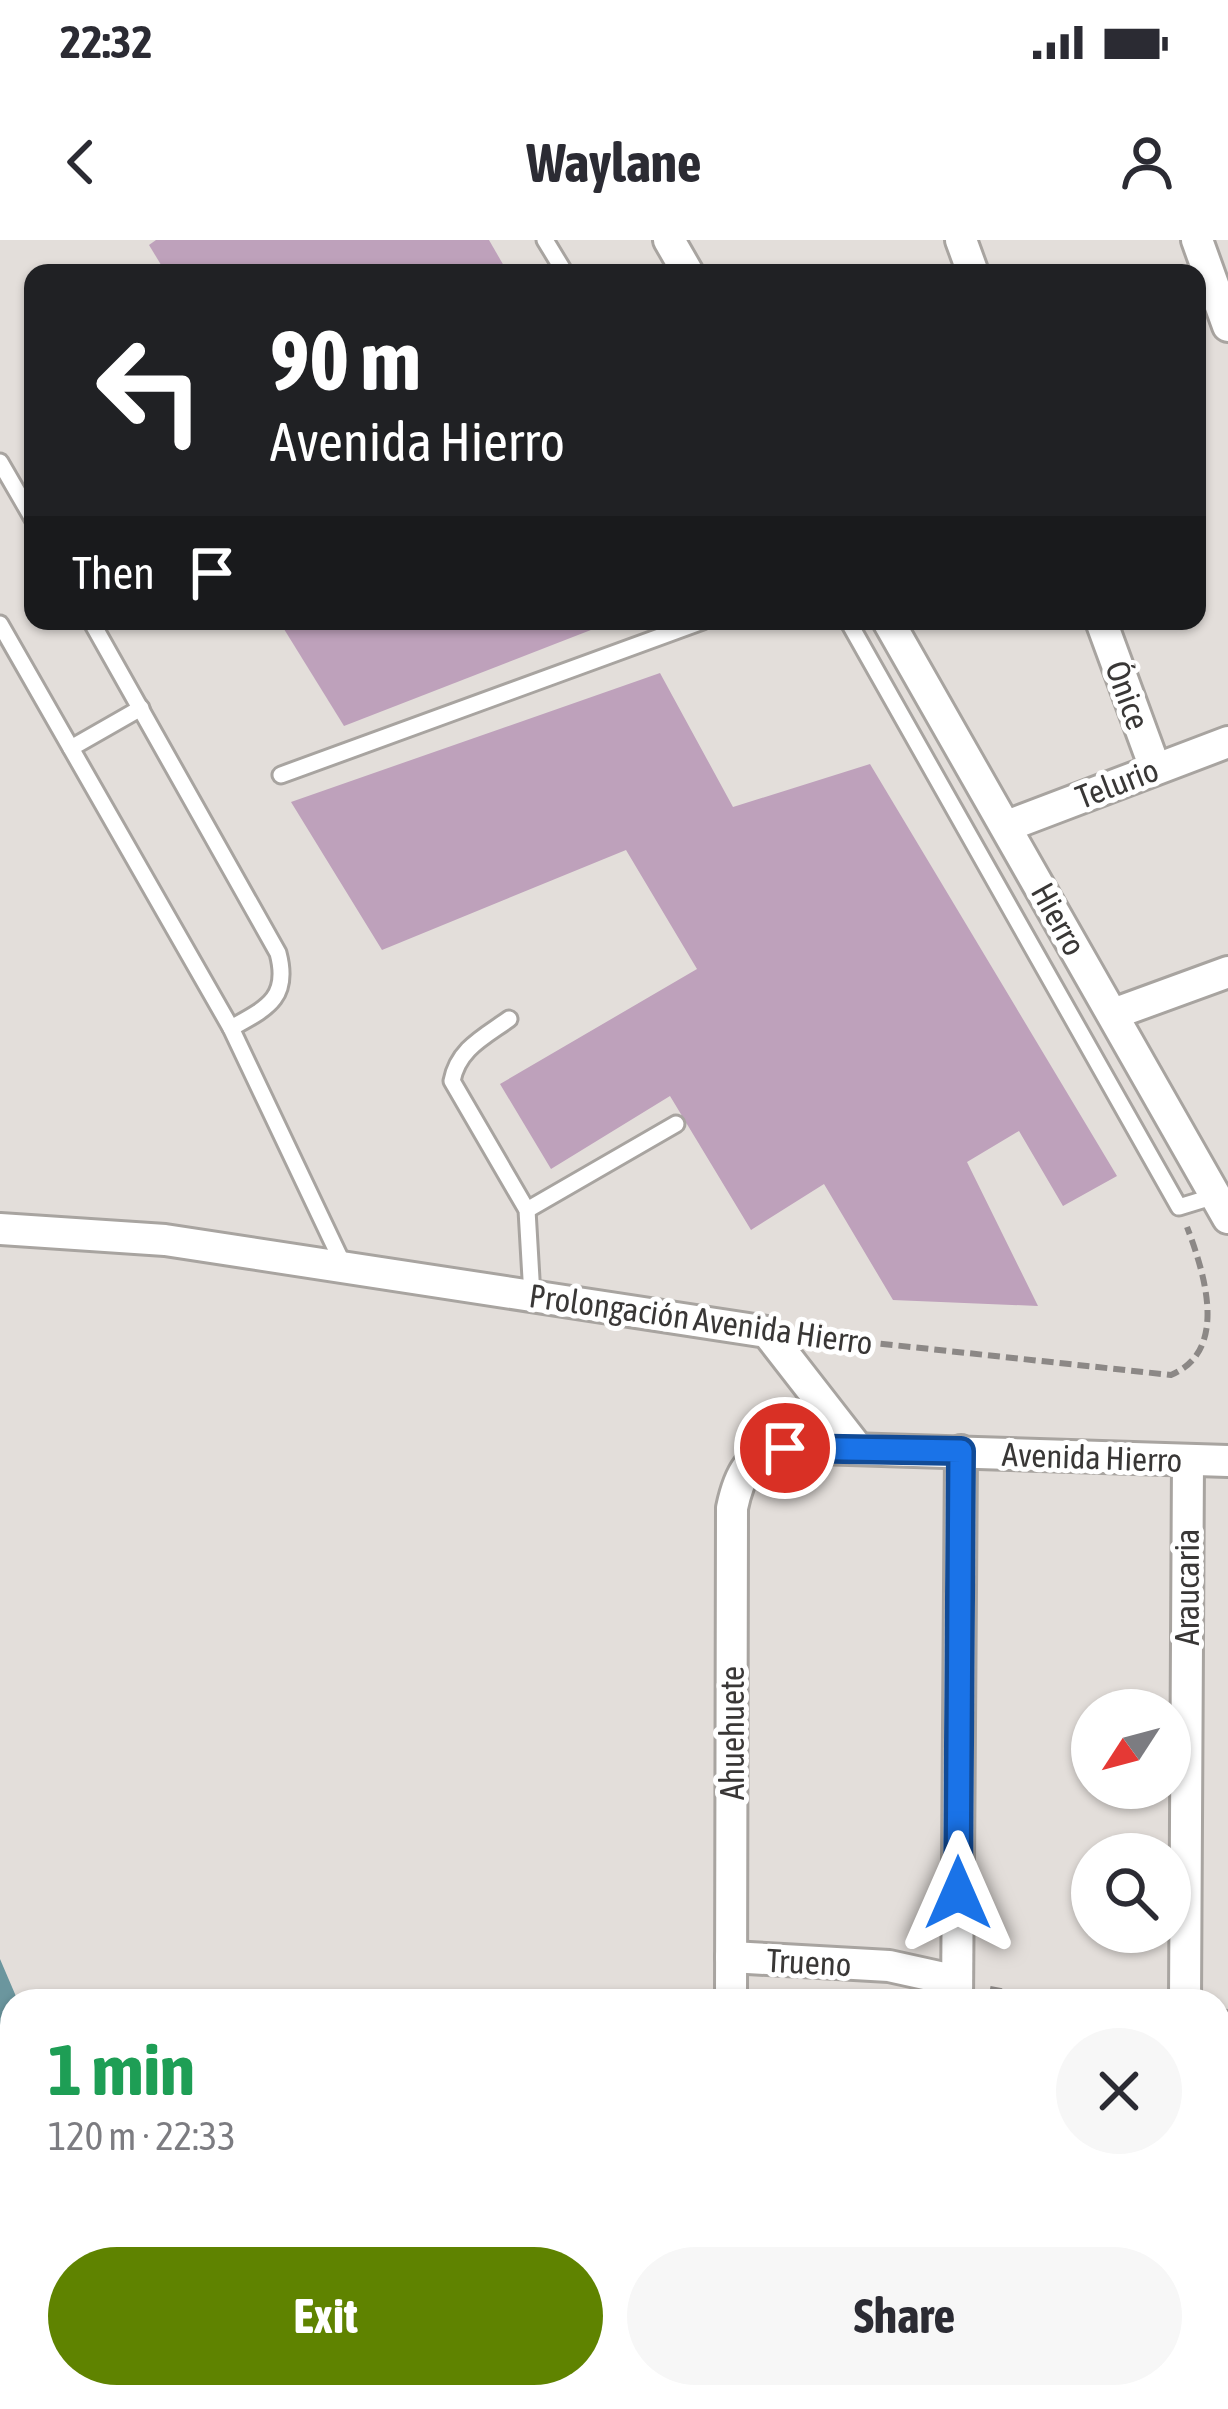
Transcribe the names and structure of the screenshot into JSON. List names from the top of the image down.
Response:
{
  "streets": {
    "street": [
      "Ónice",
      "Telurio",
      "Hierro",
      "Prolongación Avenida Hierro",
      "Avenida Hierro",
      "Araucaria",
      "Ahuehuete",
      "Trueno"
    ]
  },
  "crossings": [
    ["Ónice", "Telurio"],
    ["Telurio", "Hierro"],
    ["Avenida Hierro", "Araucaria"],
    ["Avenida Hierro", "Ahuehuete"],
    ["Ahuehuete", "Trueno"]
  ],
  "north": "bottom left",
  "page": {
    "status": "22:32",
    "header": "Waylane",
    "turn": ["90 m", "Avenida Hierro"],
    "then": "Then",
    "heading": ["1 min", "120 m · 22:33"],
    "buttons": ["Exit", "Share"]
  }
}
